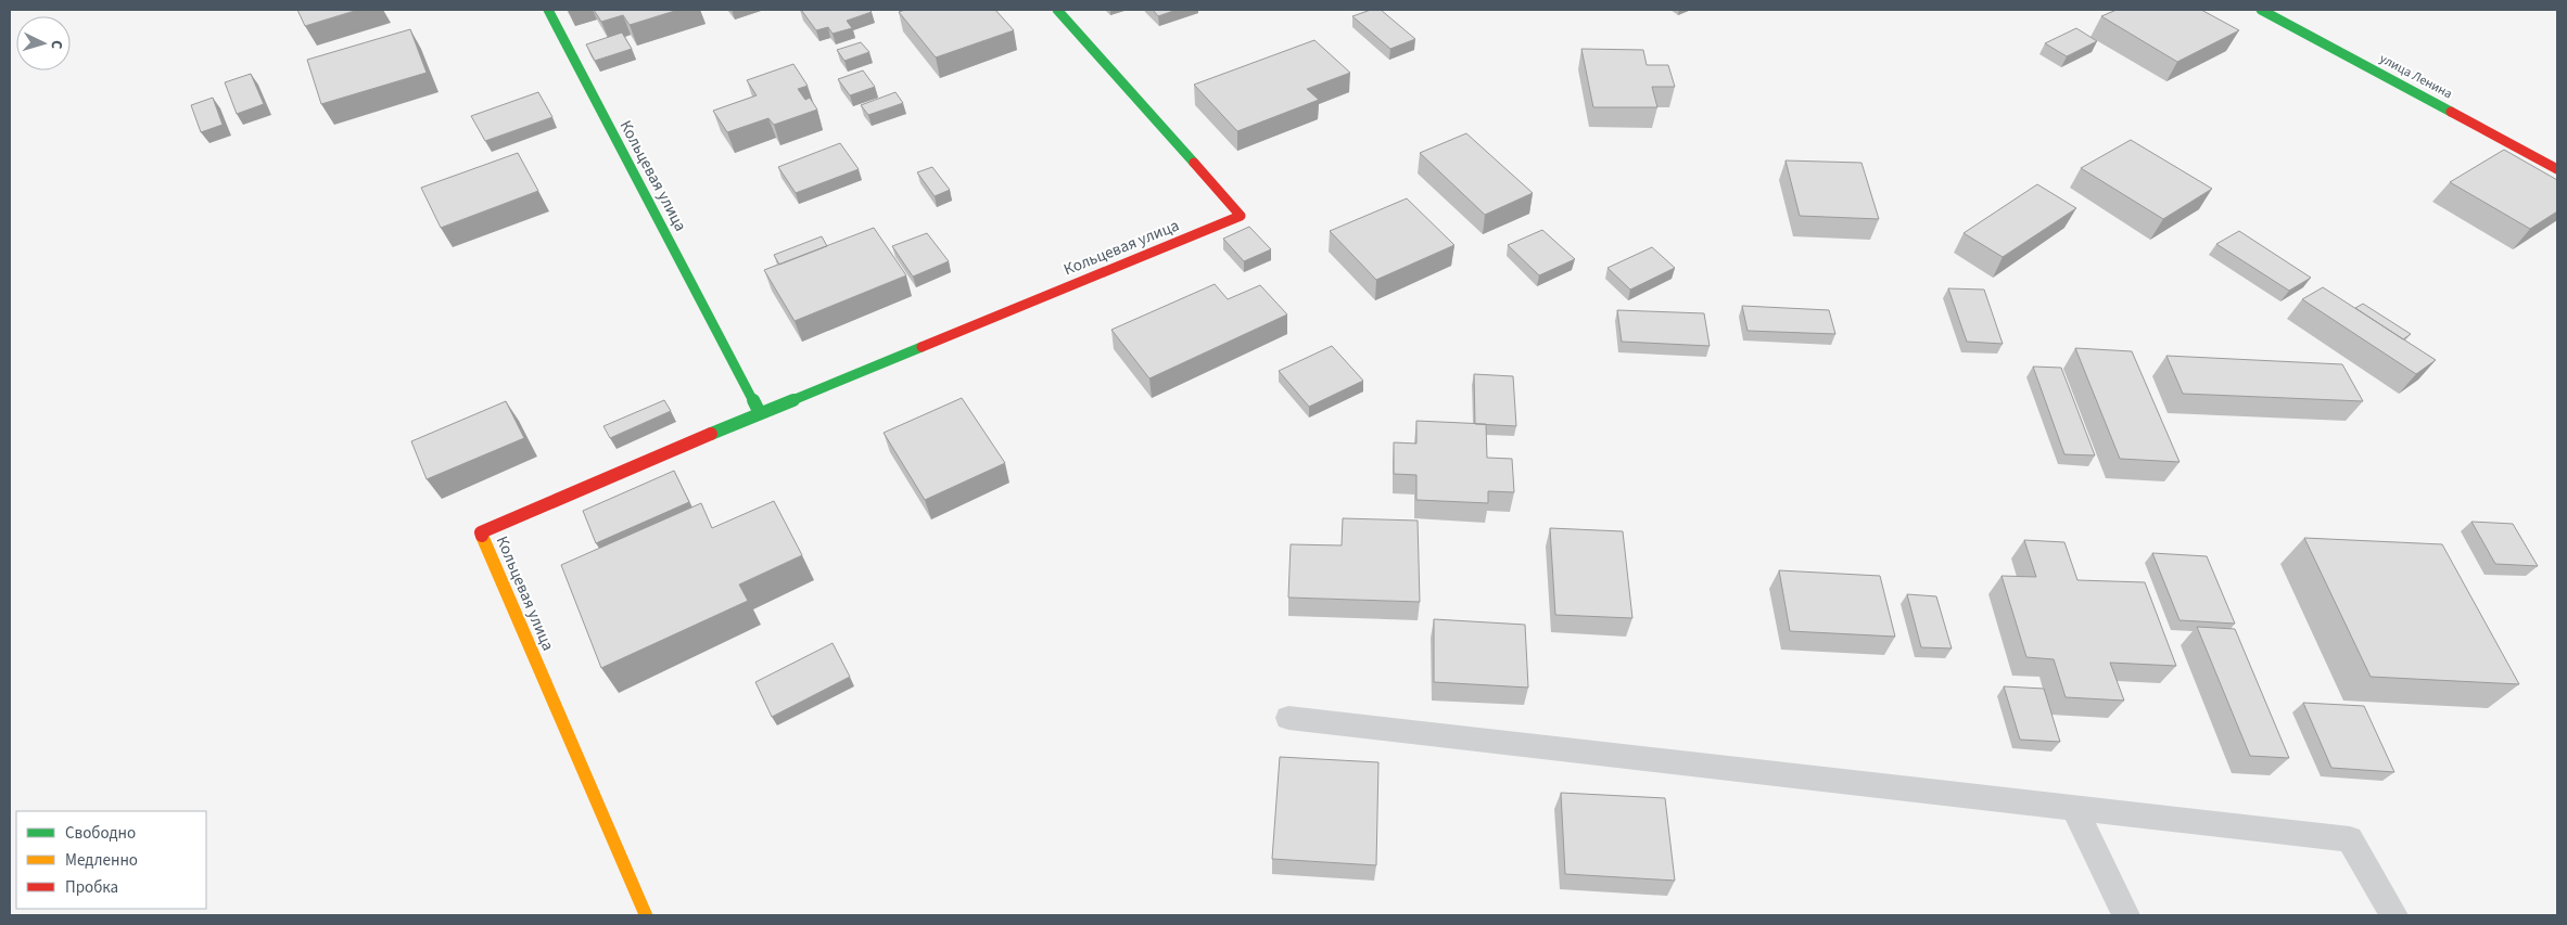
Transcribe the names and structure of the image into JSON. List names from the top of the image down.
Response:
{
  "streets": {
    "street": ["улица Ленина", "Кольцевая улица"]
  },
  "legend": ["Свободно", "Медленно", "Пробка"],
  "north": "right"
}
